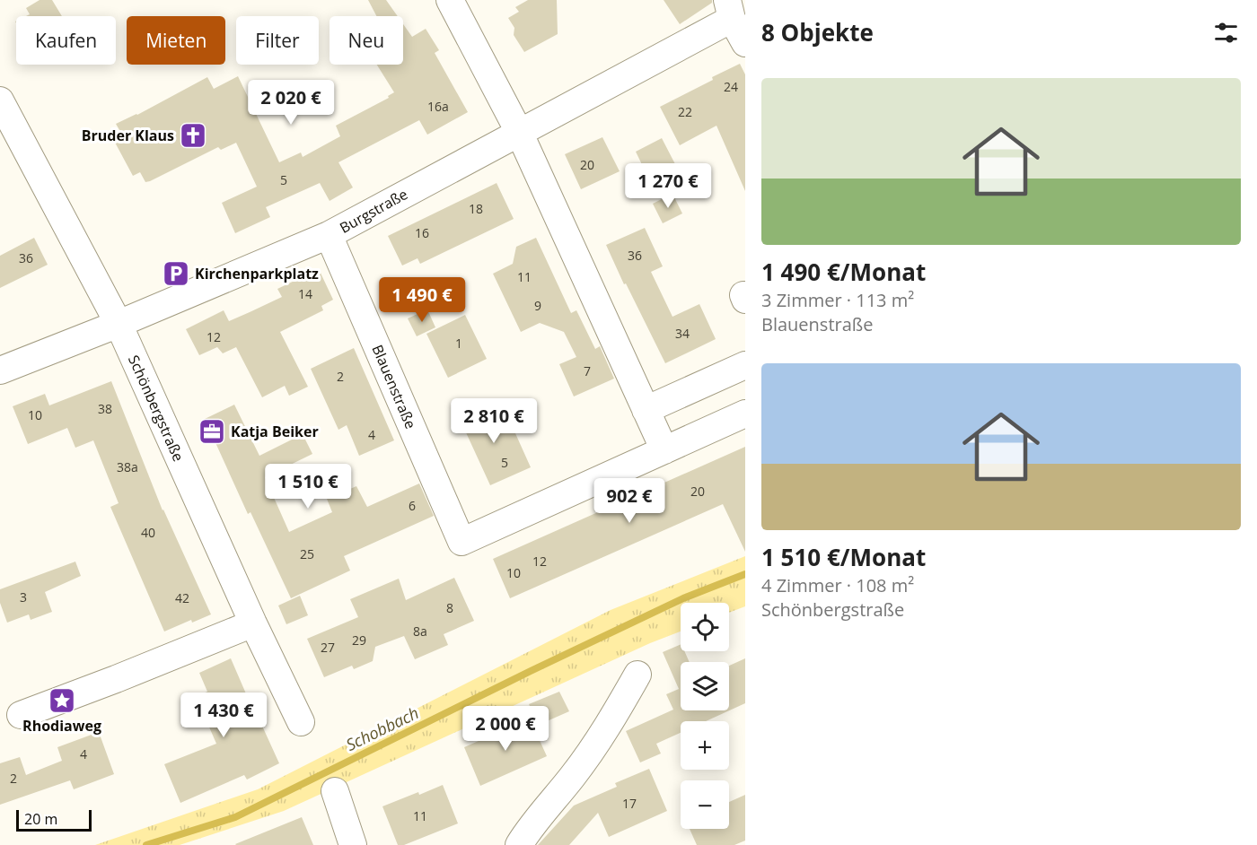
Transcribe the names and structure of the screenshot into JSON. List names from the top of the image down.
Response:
{
  "streets": {
    "street": ["Burgstraße", "Blauenstraße", "Schönbergstraße"]
  },
  "crossings": [
    ["Burgstraße", "Blauenstraße"],
    ["Burgstraße", "Schönbergstraße"]
  ],
  "water": ["Schobbach"],
  "places": {
    "church": ["Bruder Klaus"],
    "parking": ["Kirchenparkplatz"],
    "office": ["Katja Beiker"],
    "place": ["Rhodiaweg"]
  },
  "house_numbers": [
    "24",
    "16a",
    "22",
    "20",
    "5",
    "18",
    "16",
    "36",
    "36",
    "11",
    "14",
    "9",
    "34",
    "12",
    "1",
    "7",
    "2",
    "38",
    "10",
    "4",
    "5",
    "38a",
    "20",
    "6",
    "40",
    "25",
    "12",
    "10",
    "3",
    "42",
    "8",
    "8a",
    "29",
    "27",
    "4",
    "2",
    "17",
    "11"
  ],
  "scale_bar": "20 m",
  "page": {
    "heading": "8 Objekte",
    "chip": [
      "Kaufen",
      "Mieten",
      "Filter",
      "Neu"
    ],
    "list": [
      {
        "name": "1 490 €/Monat",
        "note": "3 Zimmer · 113 m² · Blauenstraße"
      },
      {
        "name": "1 510 €/Monat",
        "note": "4 Zimmer · 108 m² · Schönbergstraße"
      }
    ],
    "price": [
      "2 020 €",
      "1 270 €",
      "1 490 €",
      "2 810 €",
      "1 510 €",
      "902 €",
      "1 430 €",
      "2 000 €"
    ],
    "map_buttons": ["+", "−"],
    "scale": "20 m"
  }
}
